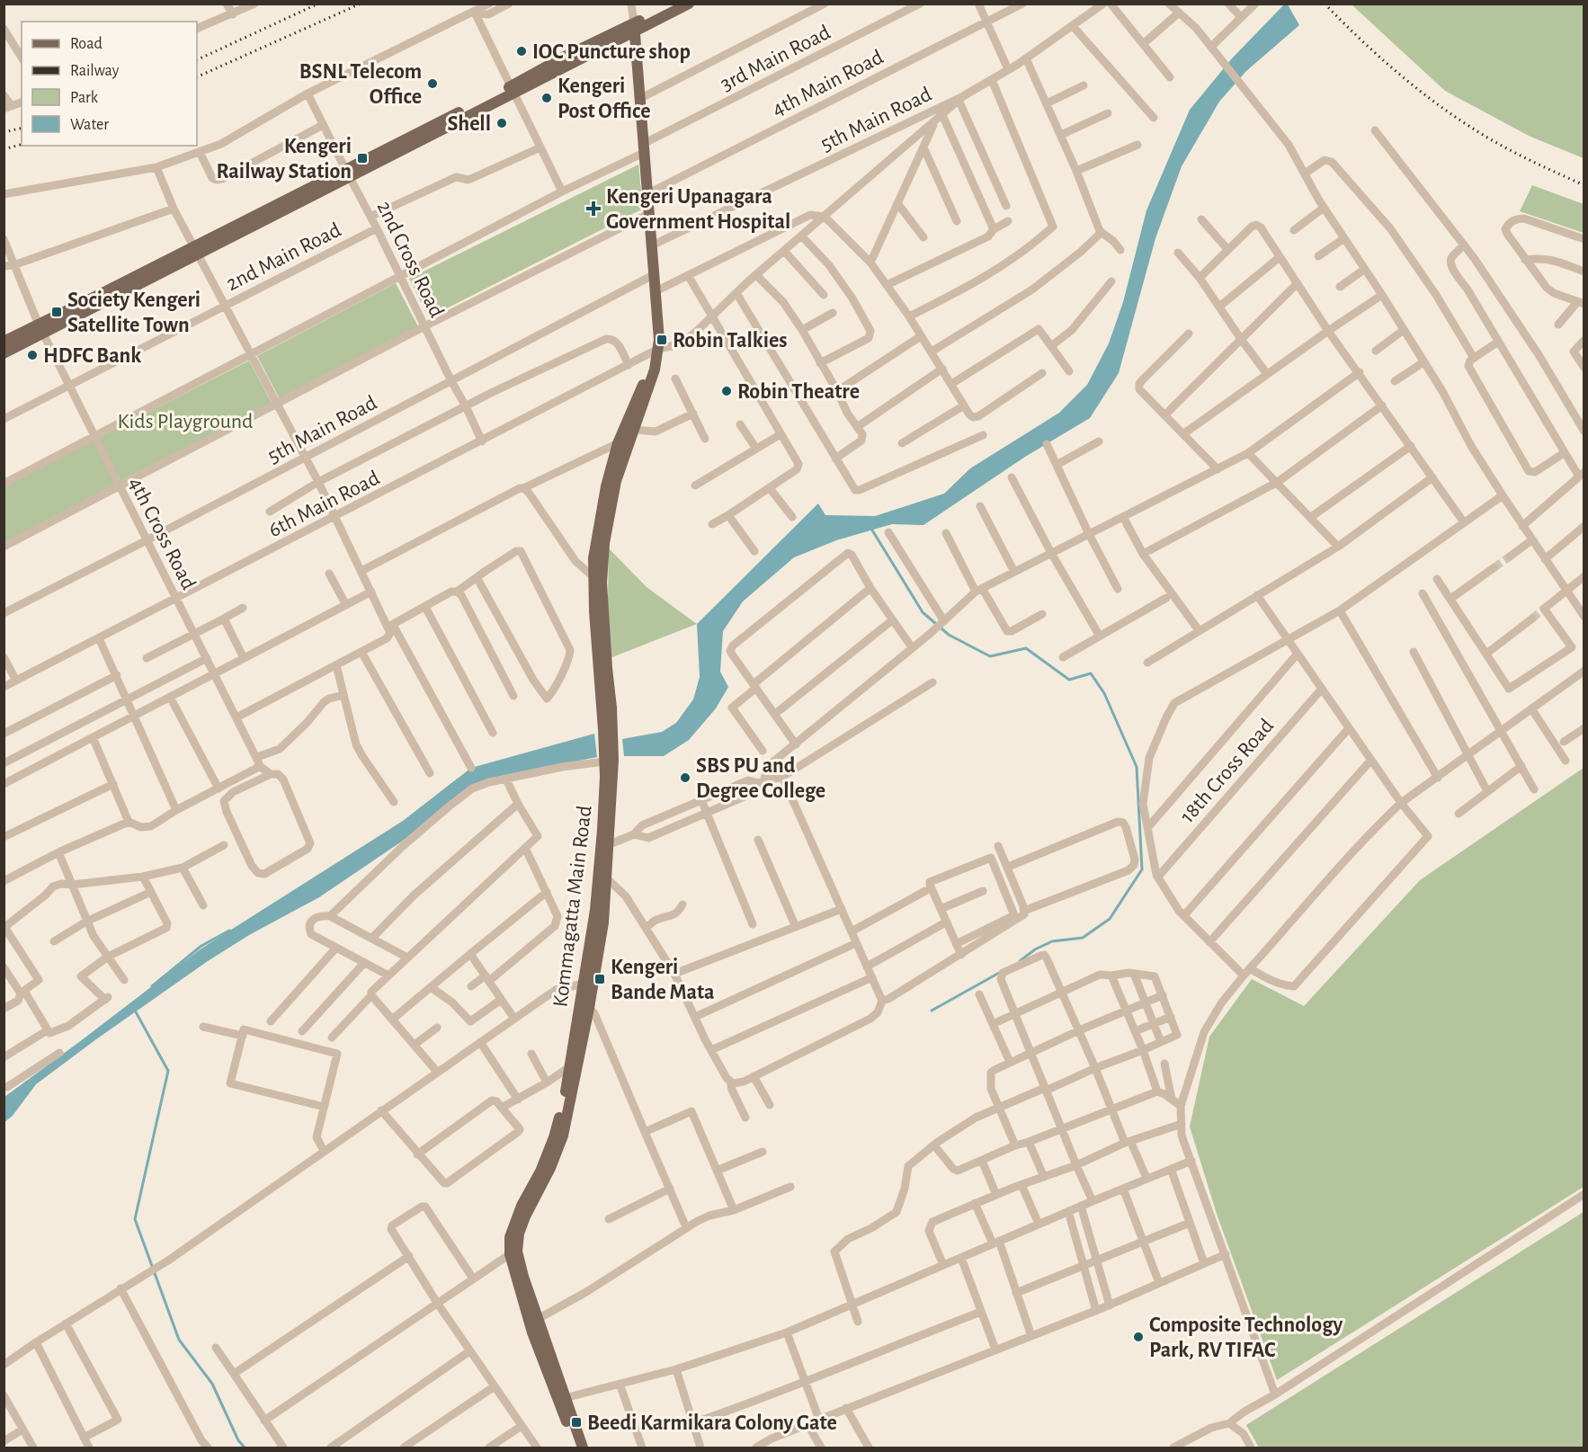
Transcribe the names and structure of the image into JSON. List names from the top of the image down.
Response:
{
  "streets": {
    "main road": ["Kommagatta Main Road"],
    "street": [
      "3rd Main Road",
      "4th Main Road",
      "5th Main Road",
      "2nd Main Road",
      "2nd Cross Road",
      "6th Main Road",
      "4th Cross Road",
      "18th Cross Road"
    ]
  },
  "crossings": [
    ["3rd Main Road", "2nd Cross Road"],
    ["3rd Main Road", "4th Cross Road"],
    ["5th Main Road", "2nd Cross Road"],
    ["5th Main Road", "6th Main Road"],
    ["5th Main Road", "4th Cross Road"],
    ["2nd Main Road", "2nd Cross Road"],
    ["2nd Main Road", "4th Cross Road"],
    ["2nd Cross Road", "6th Main Road"],
    ["6th Main Road", "4th Cross Road"]
  ],
  "parks": ["Kids Playground"],
  "places": {
    "other": [
      "IOC Puncture shop",
      "BSNL Telecom Office",
      "Kengeri Post Office",
      "Shell",
      "HDFC Bank",
      "Robin Theatre",
      "SBS PU and Degree College",
      "Composite Technology Park, RV TIFAC"
    ],
    "transit": [
      "Kengeri Railway Station",
      "Society Kengeri Satellite Town",
      "Robin Talkies",
      "Kengeri Bande Mata",
      "Beedi Karmikara Colony Gate"
    ],
    "health": ["Kengeri Upanagara Government Hospital"]
  },
  "legend": [
    "Road",
    "Railway",
    "Park",
    "Water"
  ]
}
